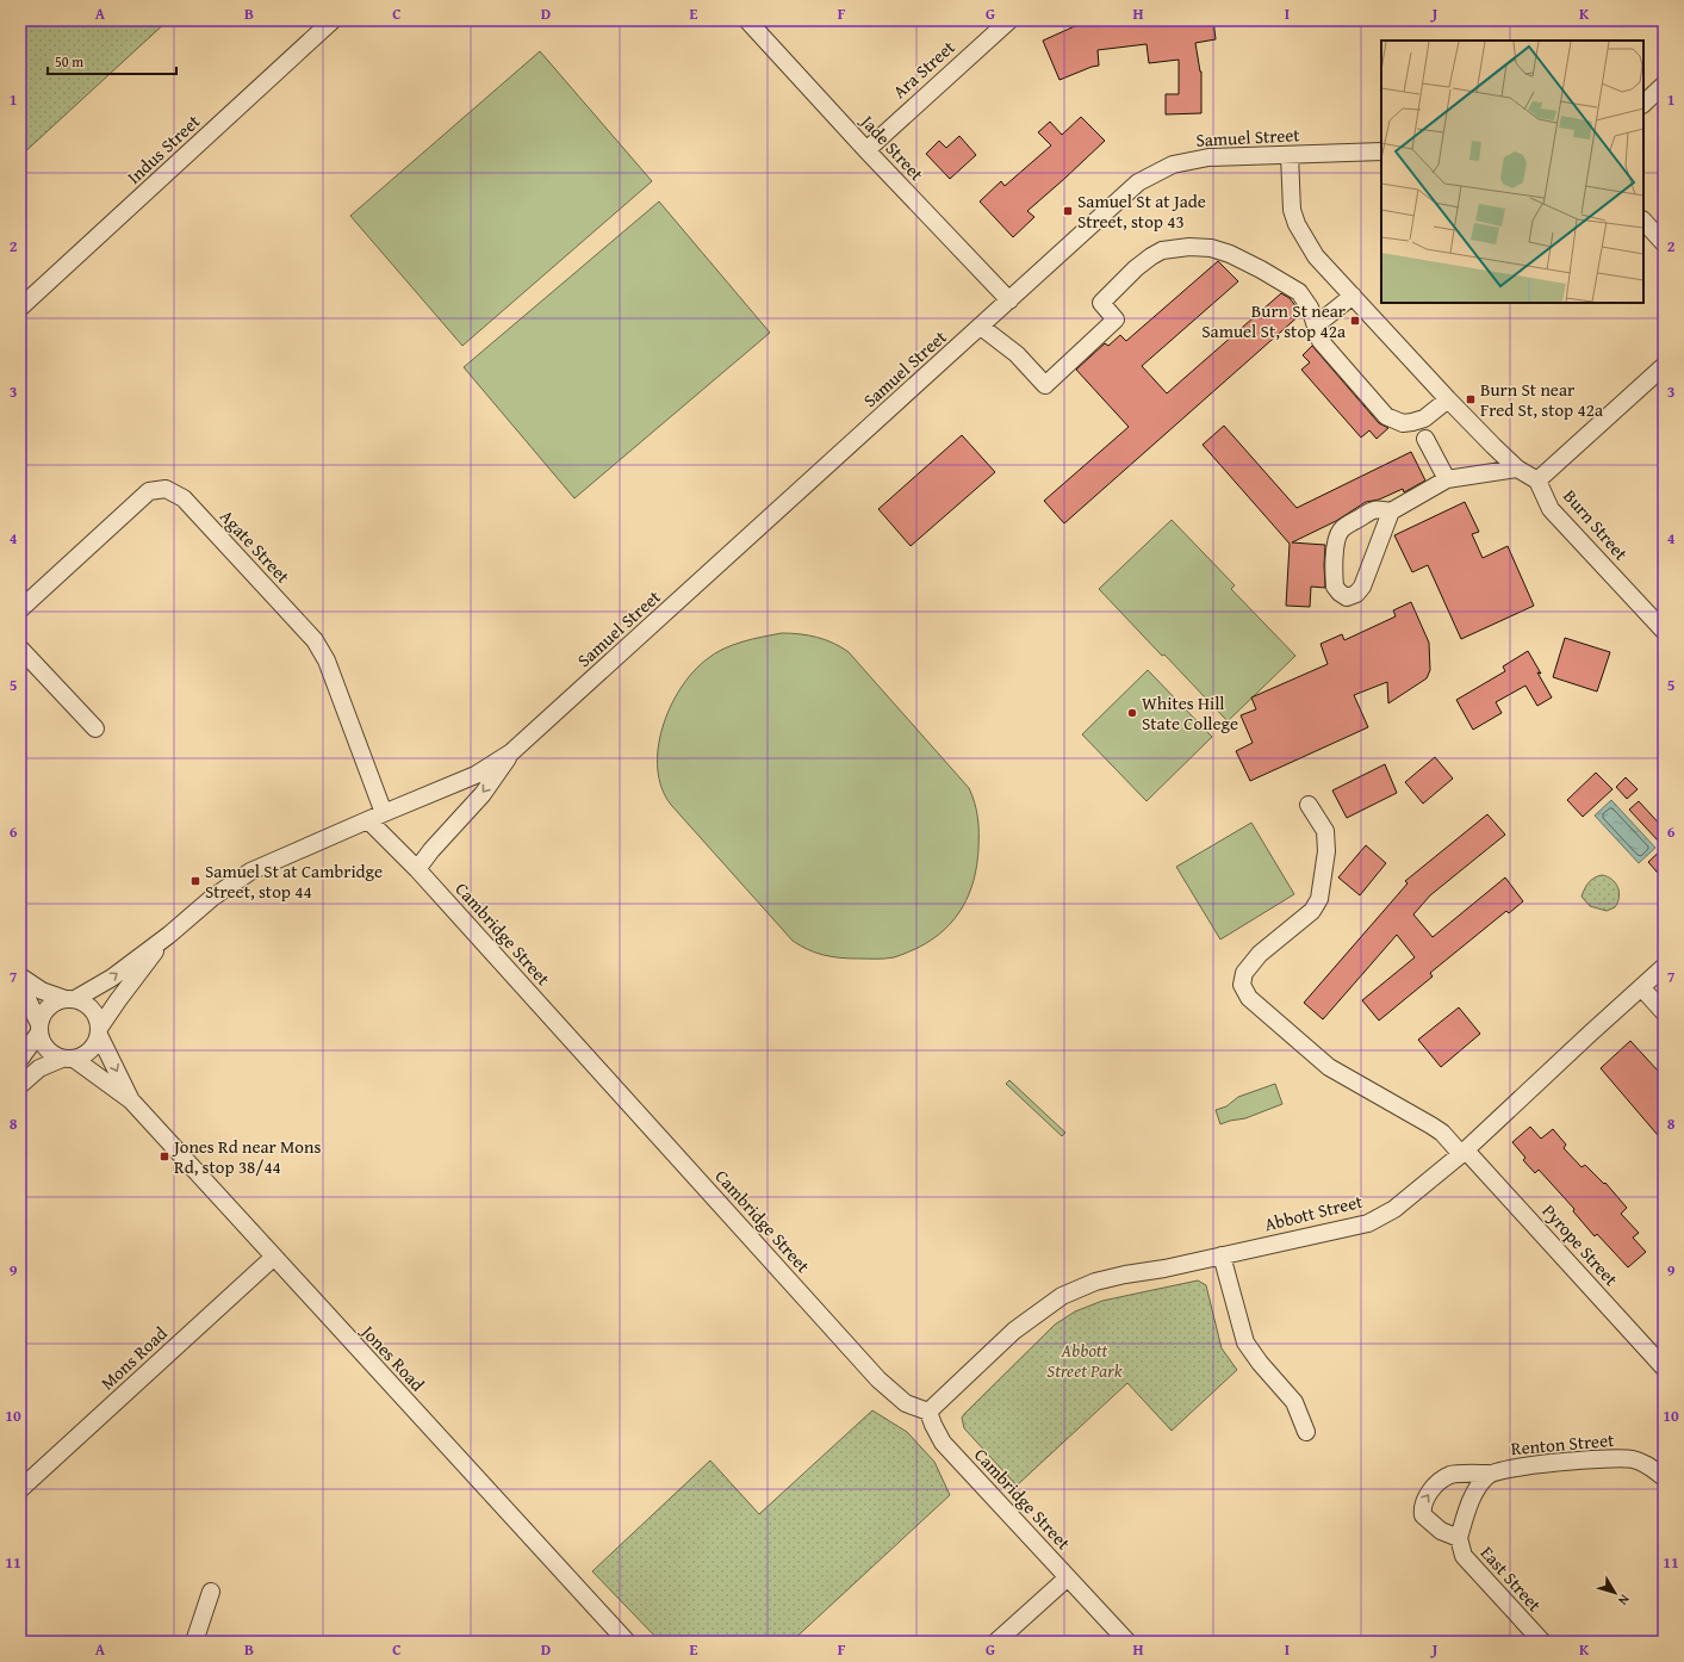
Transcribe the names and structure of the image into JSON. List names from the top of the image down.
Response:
{
  "streets": {
    "street": [
      "Ara Street",
      "Samuel Street",
      "Jade Street",
      "Indus Street",
      "Burn Street",
      "Agate Street",
      "Cambridge Street",
      "Abbott Street",
      "Pyrope Street",
      "Mons Road",
      "Jones Road",
      "Renton Street",
      "East Street"
    ]
  },
  "crossings": [
    ["Ara Street", "Jade Street"],
    ["Samuel Street", "Jade Street"],
    ["Samuel Street", "Agate Street"],
    ["Samuel Street", "Cambridge Street"],
    ["Samuel Street", "Jones Road"],
    ["Cambridge Street", "Abbott Street"],
    ["Abbott Street", "Pyrope Street"],
    ["Mons Road", "Jones Road"],
    ["Renton Street", "East Street"]
  ],
  "parks": ["Abbott Street Park"],
  "places": {
    "transit": [
      "Samuel St at Jade Street, stop 43",
      "Burn St near Samuel St, stop 42a",
      "Burn St near Fred St, stop 42a",
      "Samuel St at Cambridge Street, stop 44",
      "Jones Rd near Mons Rd, stop 38/44"
    ],
    "other": ["Whites Hill State College"]
  },
  "scale_bar": "50 m",
  "north": "bottom right",
  "grid": {
    "columns": [
      "A",
      "B",
      "C",
      "D",
      "E",
      "F",
      "G",
      "H",
      "I",
      "J",
      "K"
    ],
    "rows": [
      "1",
      "2",
      "3",
      "4",
      "5",
      "6",
      "7",
      "8",
      "9",
      "10",
      "11"
    ]
  }
}
